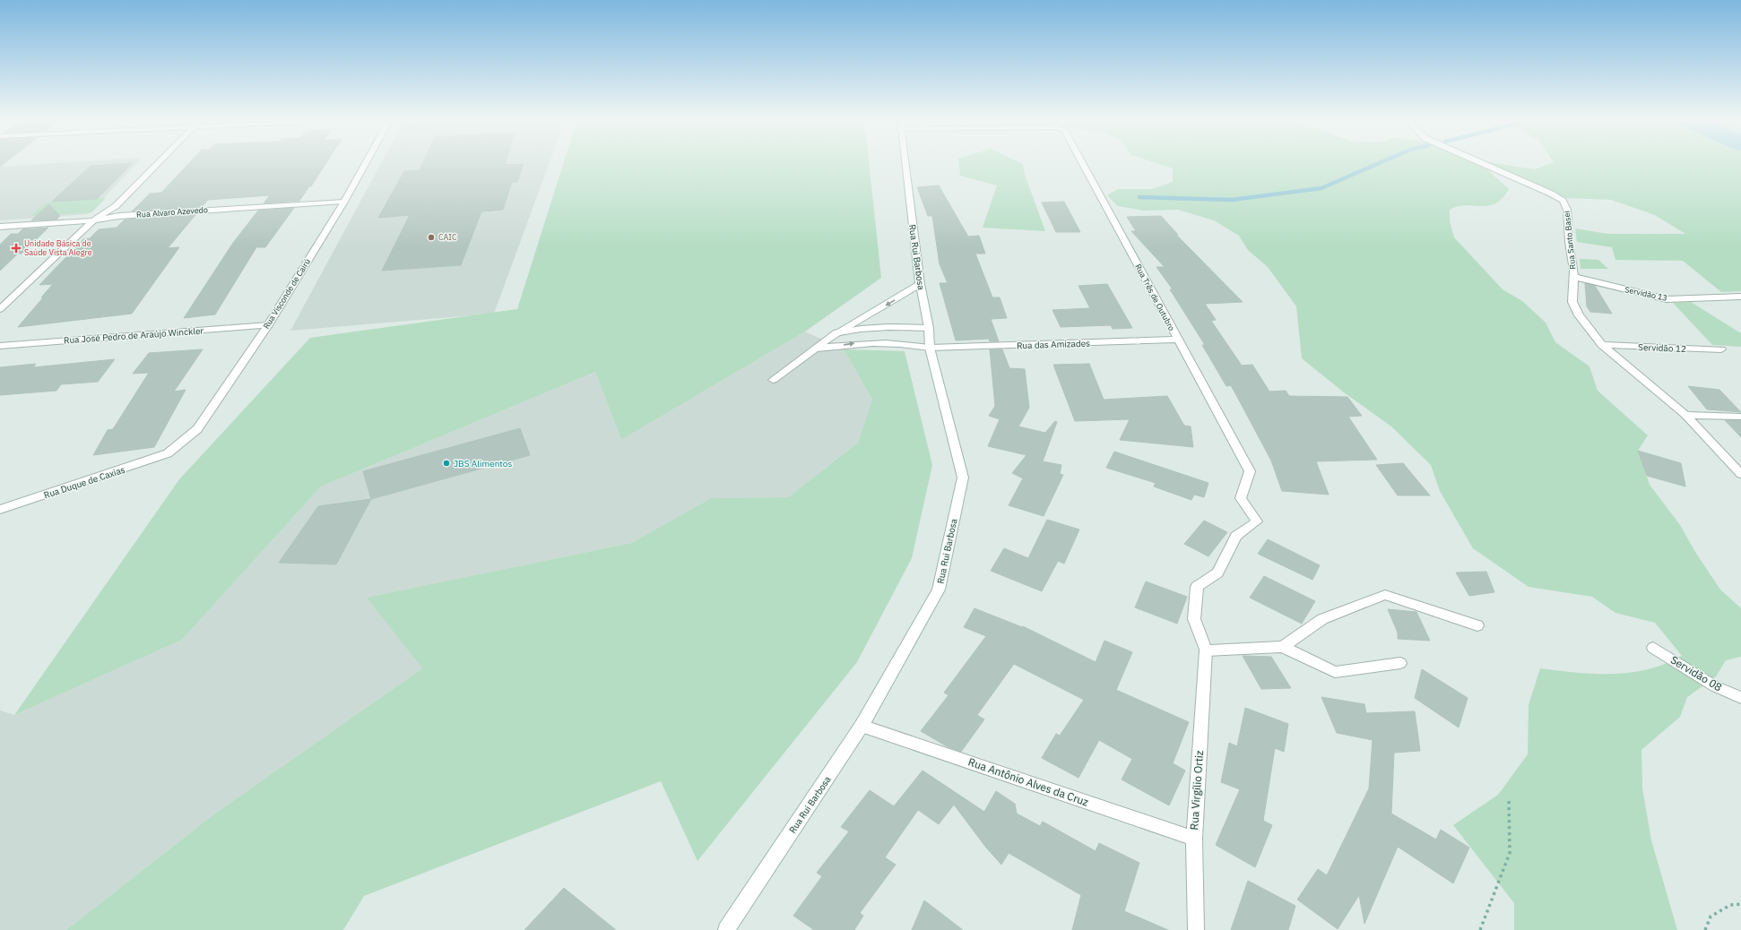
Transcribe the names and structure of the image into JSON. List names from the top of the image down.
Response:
{
  "streets": {
    "street": [
      "Rua Alvaro Azevedo",
      "Rua Santo Basei",
      "Rua Rui Barbosa",
      "Rua Visconde de Cairú",
      "Servidão 13",
      "Rua Três de Outubro",
      "Rua José Pedro de Araújo Winckler",
      "Rua das Amizades",
      "Servidão 12",
      "Rua Duque de Caxias",
      "Servidão 08",
      "Rua Antônio Alves da Cruz",
      "Rua Virgílio Ortiz"
    ]
  },
  "crossings": [
    ["Rua Alvaro Azevedo", "Rua Visconde de Cairú"],
    ["Rua Santo Basei", "Servidão 13"],
    ["Rua Santo Basei", "Servidão 12"],
    ["Rua Rui Barbosa", "Rua das Amizades"],
    ["Rua Rui Barbosa", "Rua Antônio Alves da Cruz"],
    ["Rua Visconde de Cairú", "Rua José Pedro de Araújo Winckler"],
    ["Rua Visconde de Cairú", "Rua Duque de Caxias"],
    ["Rua Três de Outubro", "Rua das Amizades"],
    ["Rua Três de Outubro", "Rua Virgílio Ortiz"],
    ["Rua Antônio Alves da Cruz", "Rua Virgílio Ortiz"]
  ],
  "places": {
    "other": ["CAIC", "JBS Alimentos"],
    "health": ["Unidade Básica de Saúde Vista Alegre"]
  }
}
